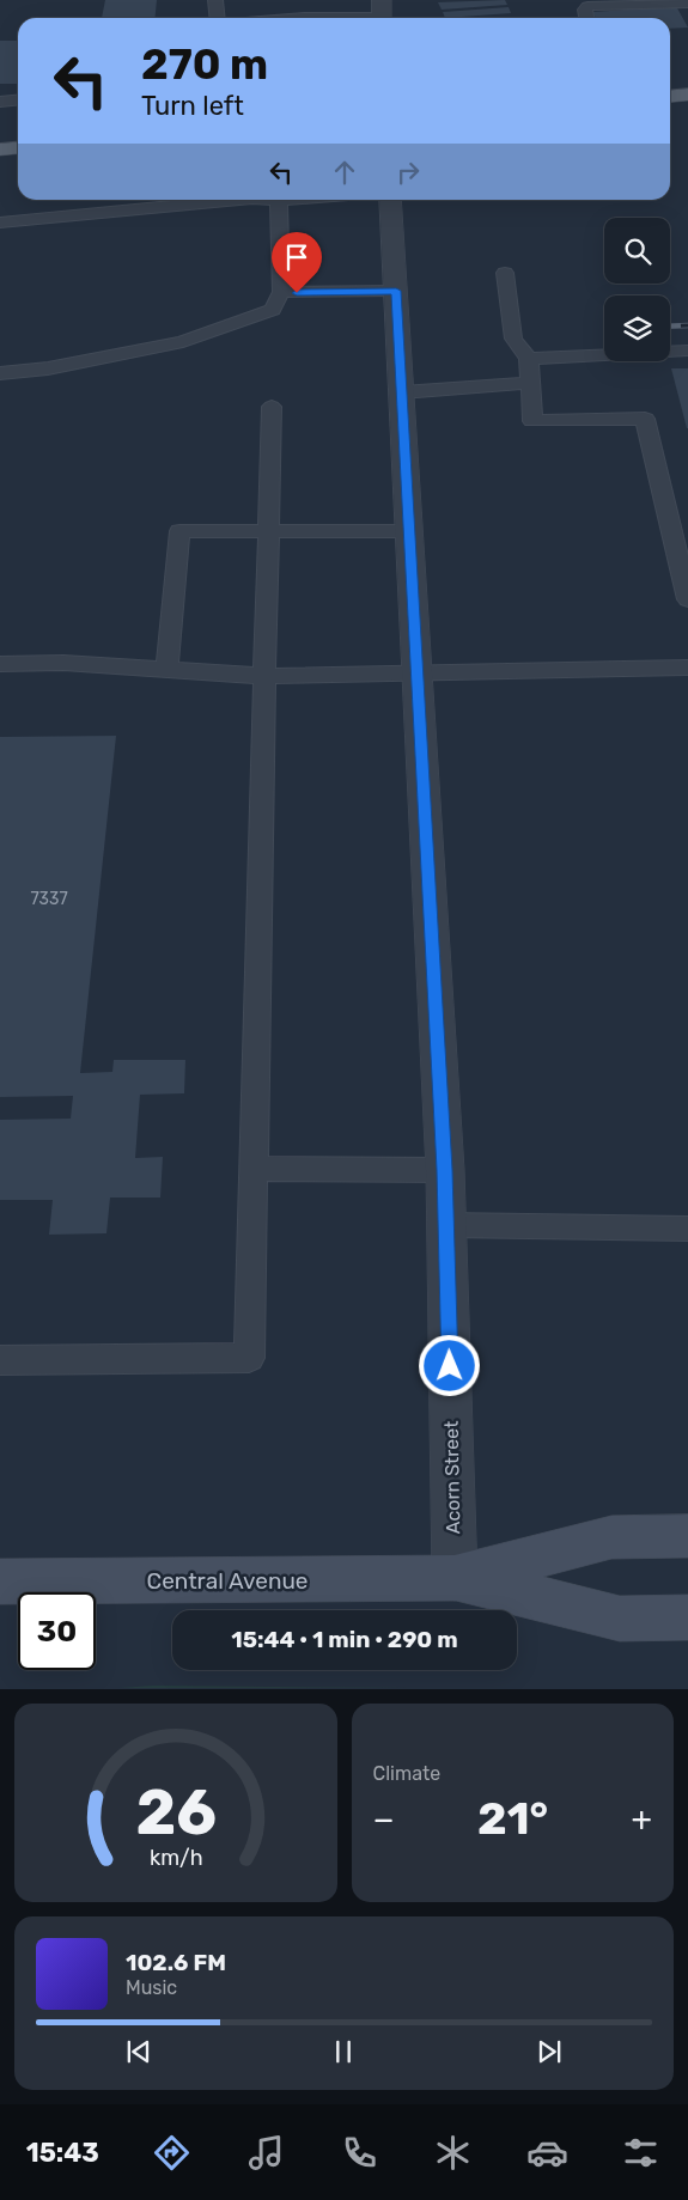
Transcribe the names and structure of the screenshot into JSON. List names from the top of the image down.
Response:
{
  "streets": {
    "main road": ["Central Avenue"],
    "street": ["Acorn Street"]
  },
  "crossings": [
    ["Acorn Street", "Central Avenue"]
  ],
  "house_numbers": ["7337"],
  "page": {
    "turn": ["270 m", "Turn left"],
    "limit": "30",
    "trip": "15:44 · 1 min · 290 m",
    "tile": "Climate",
    "heat": ["−", "21°", "+"],
    "song": ["102.6 FM", "Music"],
    "tabs": "15:43",
    "gauge": ["26", "km/h"]
  }
}
